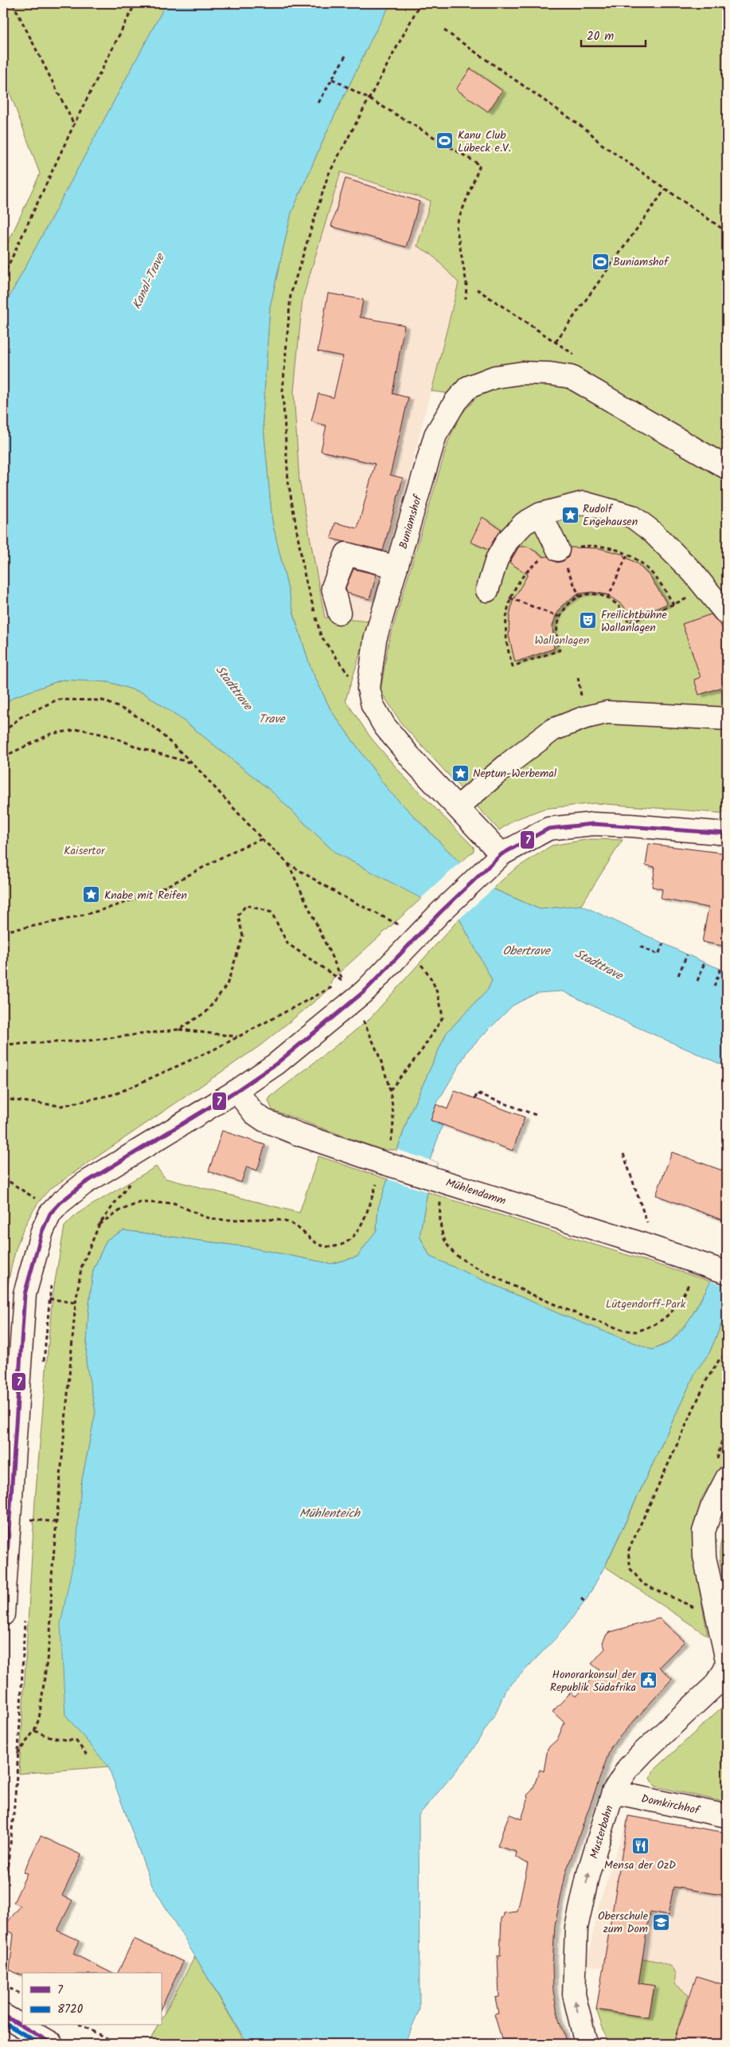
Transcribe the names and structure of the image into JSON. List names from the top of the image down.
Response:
{
  "streets": {
    "street": [
      "Buniamshof",
      "Mühlendamm",
      "Domkirchhof",
      "Musterbahn"
    ]
  },
  "crossings": [
    ["Domkirchhof", "Musterbahn"]
  ],
  "one_way": ["Musterbahn"],
  "water": [
    "Kanal-Trave",
    "Stadttrave",
    "Trave",
    "Obertrave",
    "Mühlenteich"
  ],
  "parks": ["Wallanlagen", "Kaisertor", "Lütgendorff-Park"],
  "places": {
    "sports": ["Kanu Club Lübeck e.V.", "Buniamshof"],
    "place": ["Rudolf Engehausen", "Neptun-Werbemal", "Knabe mit Reifen"],
    "theatre": ["Freilichtbühne Wallanlagen"],
    "public building": ["Honorarkonsul der Republik Südafrika"],
    "restaurant": ["Mensa der OzD"],
    "school or university": ["Oberschule zum Dom"]
  },
  "lines": ["transit line 7", "transit line 8720"],
  "legend": ["7", "8720"],
  "scale_bar": "20 m"
}
